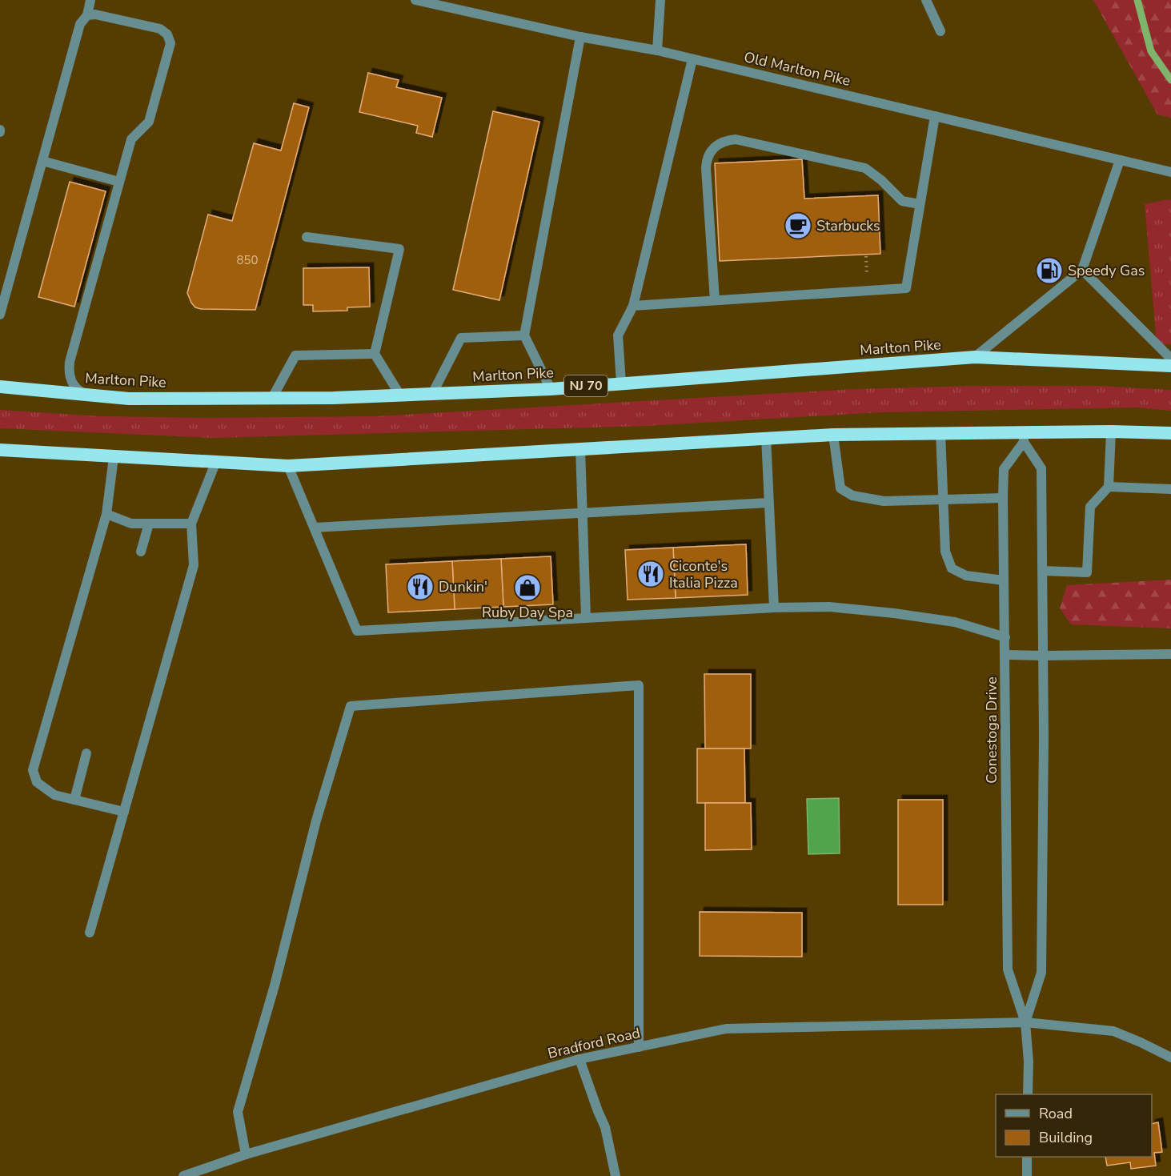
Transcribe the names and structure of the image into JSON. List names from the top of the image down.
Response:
{
  "streets": {
    "highway": ["Marlton Pike", "NJ 70"],
    "street": ["Old Marlton Pike", "Conestoga Drive", "Bradford Road"]
  },
  "crossings": [
    ["Conestoga Drive", "Bradford Road"]
  ],
  "places": {
    "cafe": ["Starbucks"],
    "fuel station": ["Speedy Gas"],
    "restaurant": ["Ciconte's Italia Pizza", "Dunkin'"],
    "shop": ["Ruby Day Spa"]
  },
  "house_numbers": ["850"],
  "legend": ["Road", "Building"]
}
